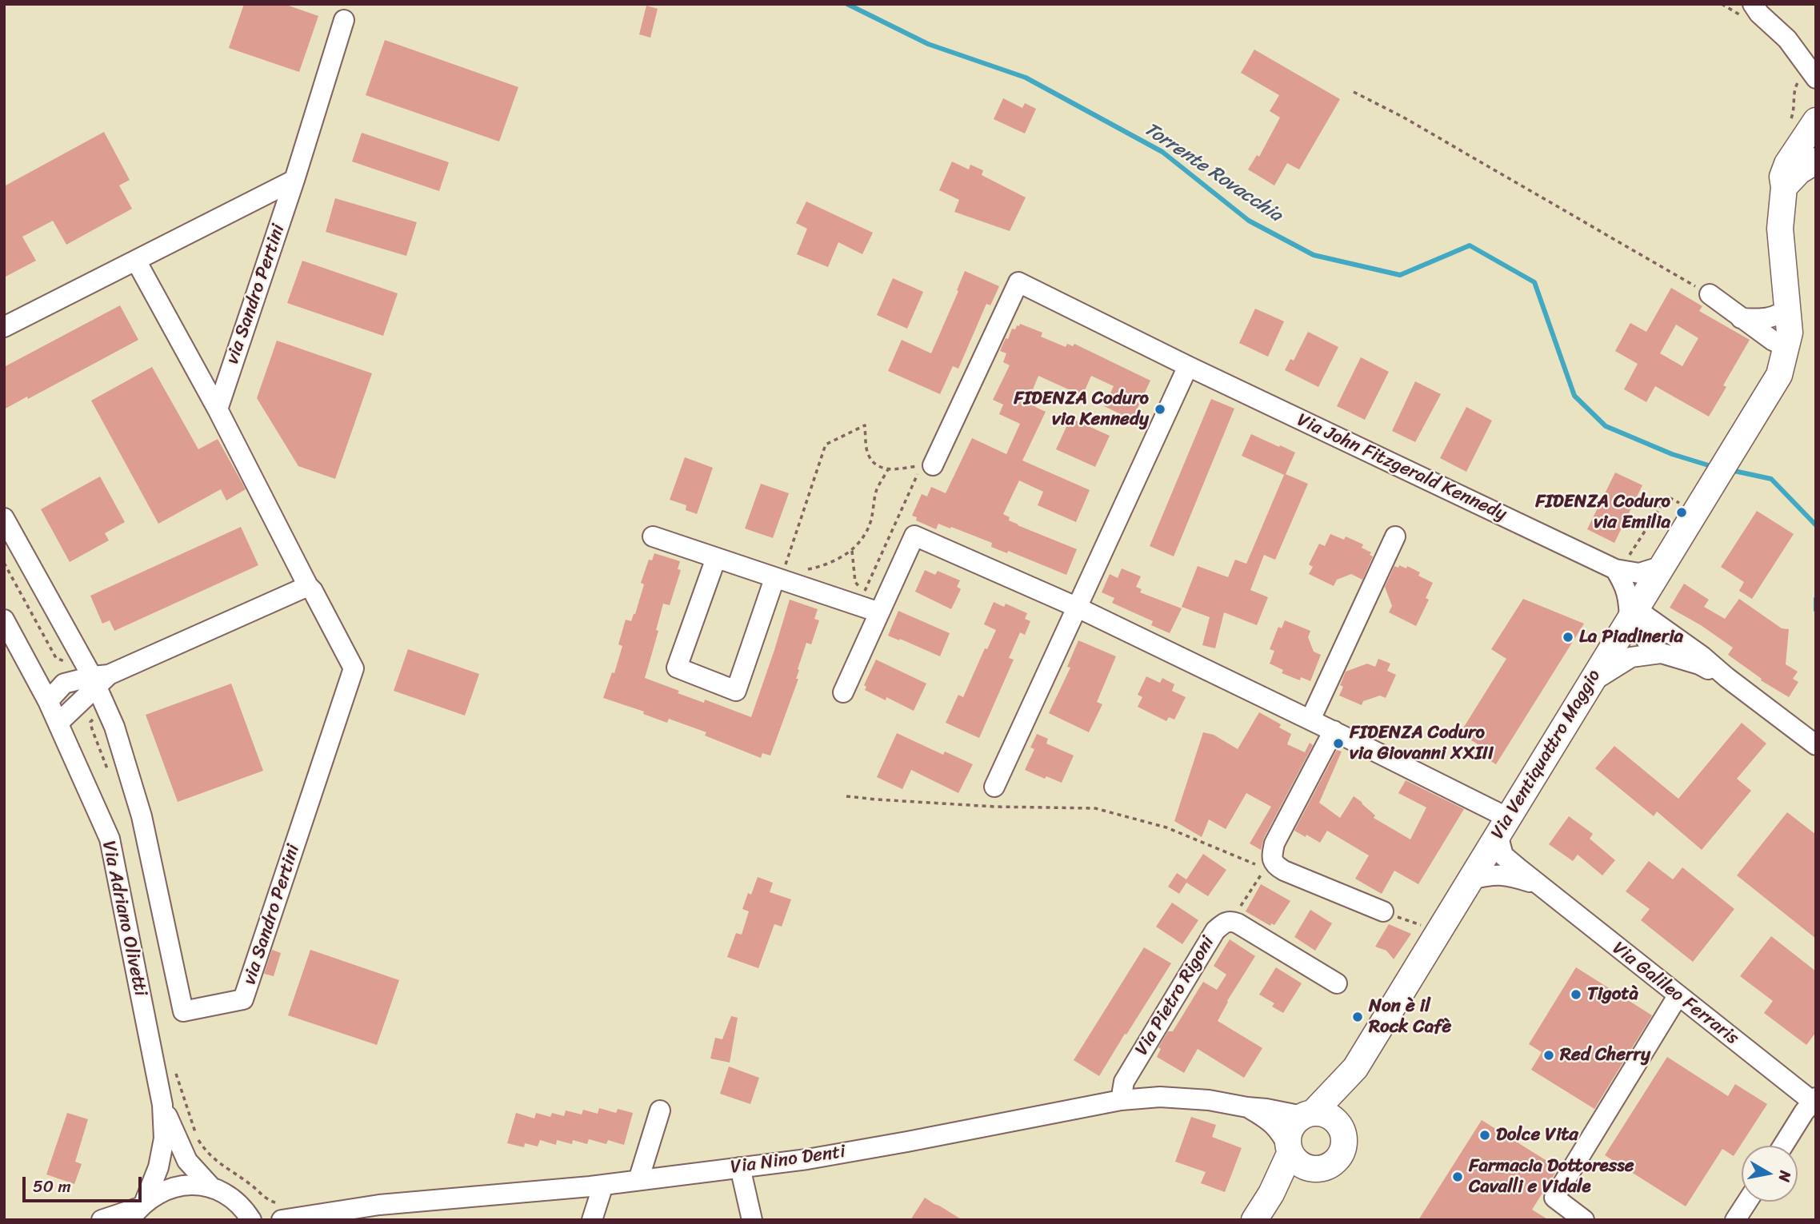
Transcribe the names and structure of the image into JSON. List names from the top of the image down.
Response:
{
  "streets": {
    "main road": ["Via Ventiquattro Maggio"],
    "street": [
      "via Sandro Pertini",
      "Via John Fitzgerald Kennedy",
      "Via Adriano Olivetti",
      "Via Galileo Ferraris",
      "Via Pietro Rigoni",
      "Via Nino Denti"
    ]
  },
  "crossings": [
    ["Via John Fitzgerald Kennedy", "Via Ventiquattro Maggio"],
    ["Via Ventiquattro Maggio", "Via Galileo Ferraris"],
    ["Via Pietro Rigoni", "Via Nino Denti"]
  ],
  "water": ["Torrente Rovacchia"],
  "places": [
    "FIDENZA Coduro via Kennedy",
    "FIDENZA Coduro via Emilia",
    "La Piadineria",
    "FIDENZA Coduro via Giovanni XXIII",
    "Tigotà",
    "Non è il Rock Cafè",
    "Red Cherry",
    "Dolce Vita",
    "Farmacia Dottoresse Cavalli e Vidale"
  ],
  "scale_bar": "50 m",
  "north": "right"
}
